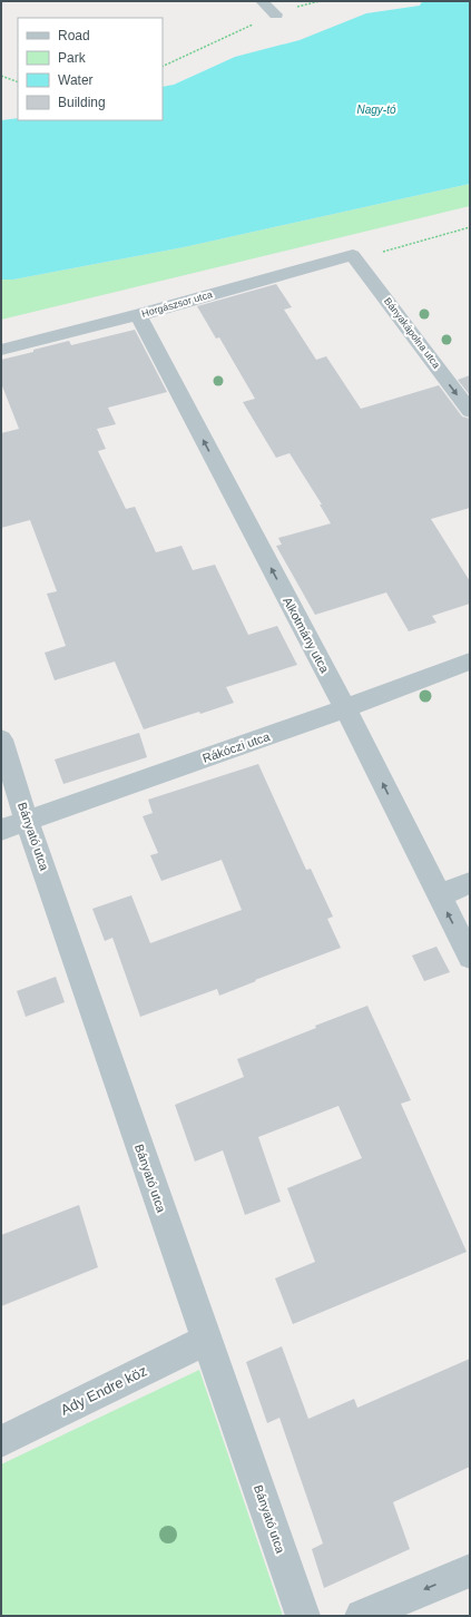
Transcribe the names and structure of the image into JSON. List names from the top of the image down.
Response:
{
  "streets": {
    "street": [
      "Horgászsor utca",
      "Bányakápolna utca",
      "Alkotmány utca",
      "Rákóczi utca",
      "Bányató utca",
      "Ady Endre köz"
    ]
  },
  "crossings": [
    ["Horgászsor utca", "Bányakápolna utca"],
    ["Horgászsor utca", "Alkotmány utca"],
    ["Alkotmány utca", "Rákóczi utca"],
    ["Rákóczi utca", "Bányató utca"],
    ["Bányató utca", "Ady Endre köz"]
  ],
  "one_way": ["Bányakápolna utca", "Alkotmány utca"],
  "water": ["Nagy-tó"],
  "legend": [
    "Road",
    "Park",
    "Water",
    "Building"
  ]
}
